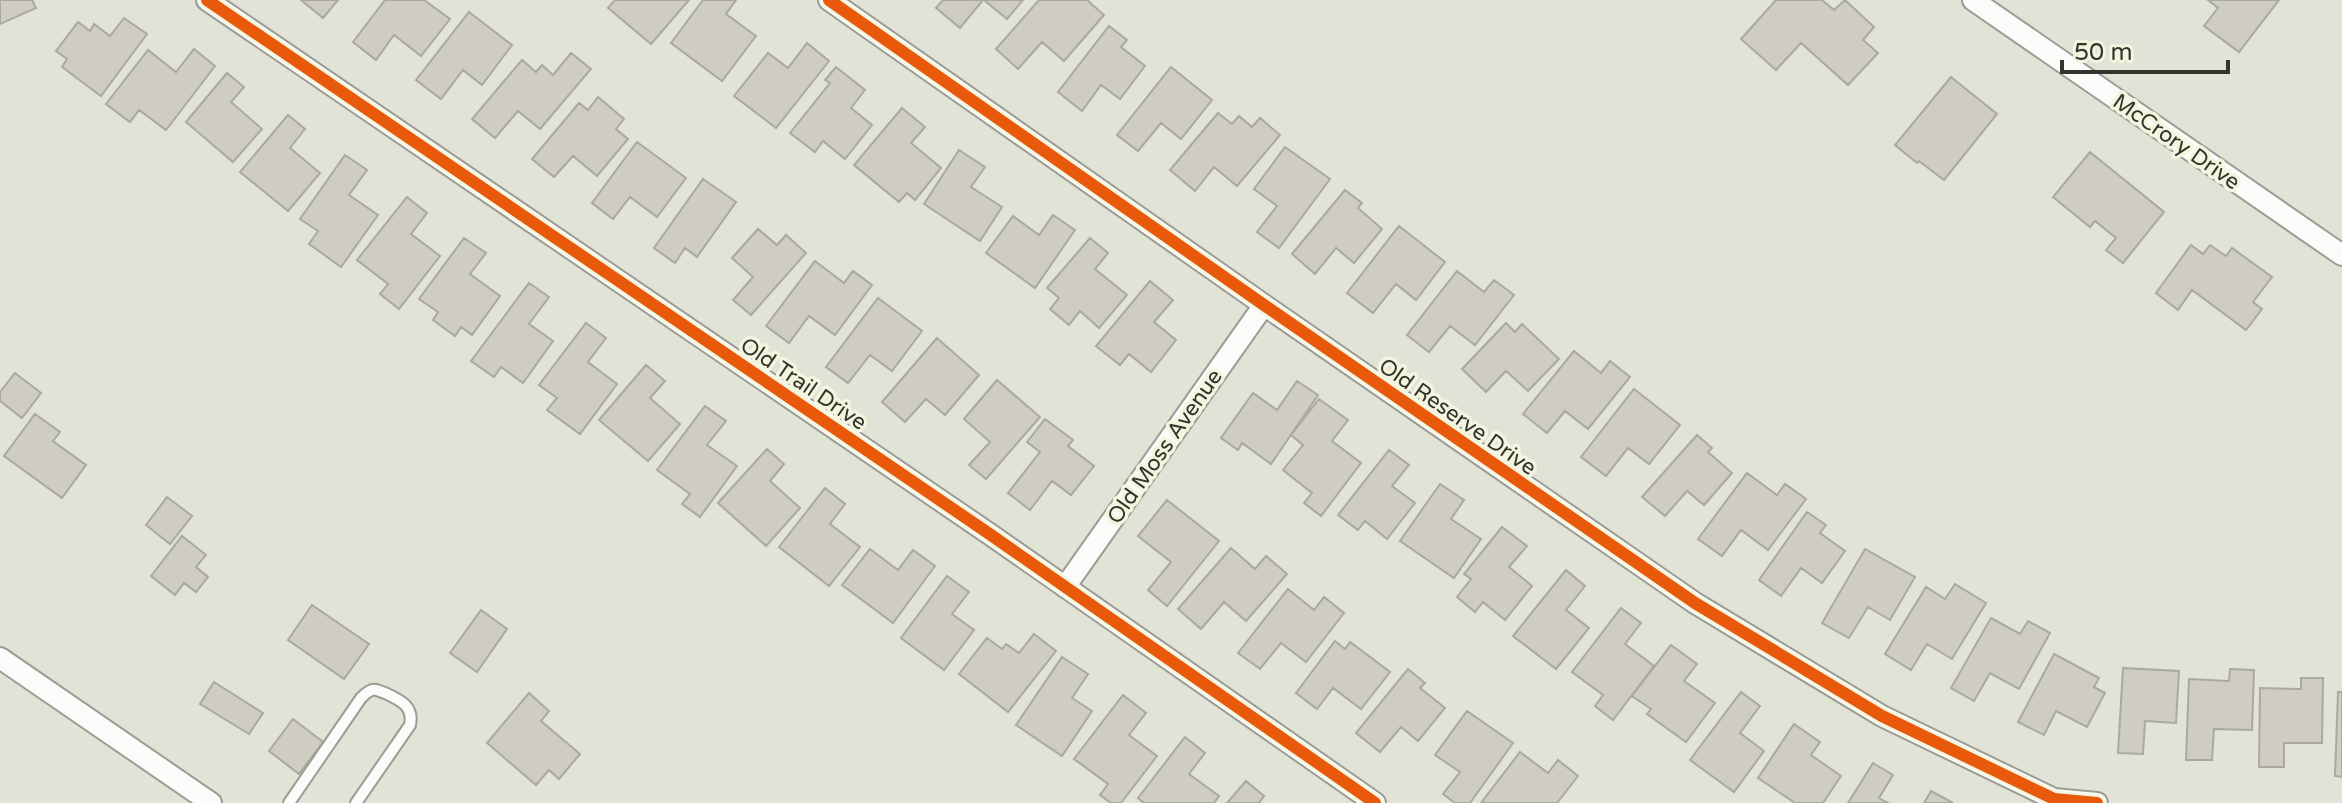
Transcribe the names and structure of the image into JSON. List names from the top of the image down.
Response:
{
  "streets": {
    "street": [
      "McCrory Drive",
      "Old Trail Drive",
      "Old Reserve Drive",
      "Old Moss Avenue"
    ]
  },
  "crossings": [
    ["Old Trail Drive", "Old Moss Avenue"],
    ["Old Reserve Drive", "Old Moss Avenue"]
  ],
  "scale_bar": "50 m"
}
